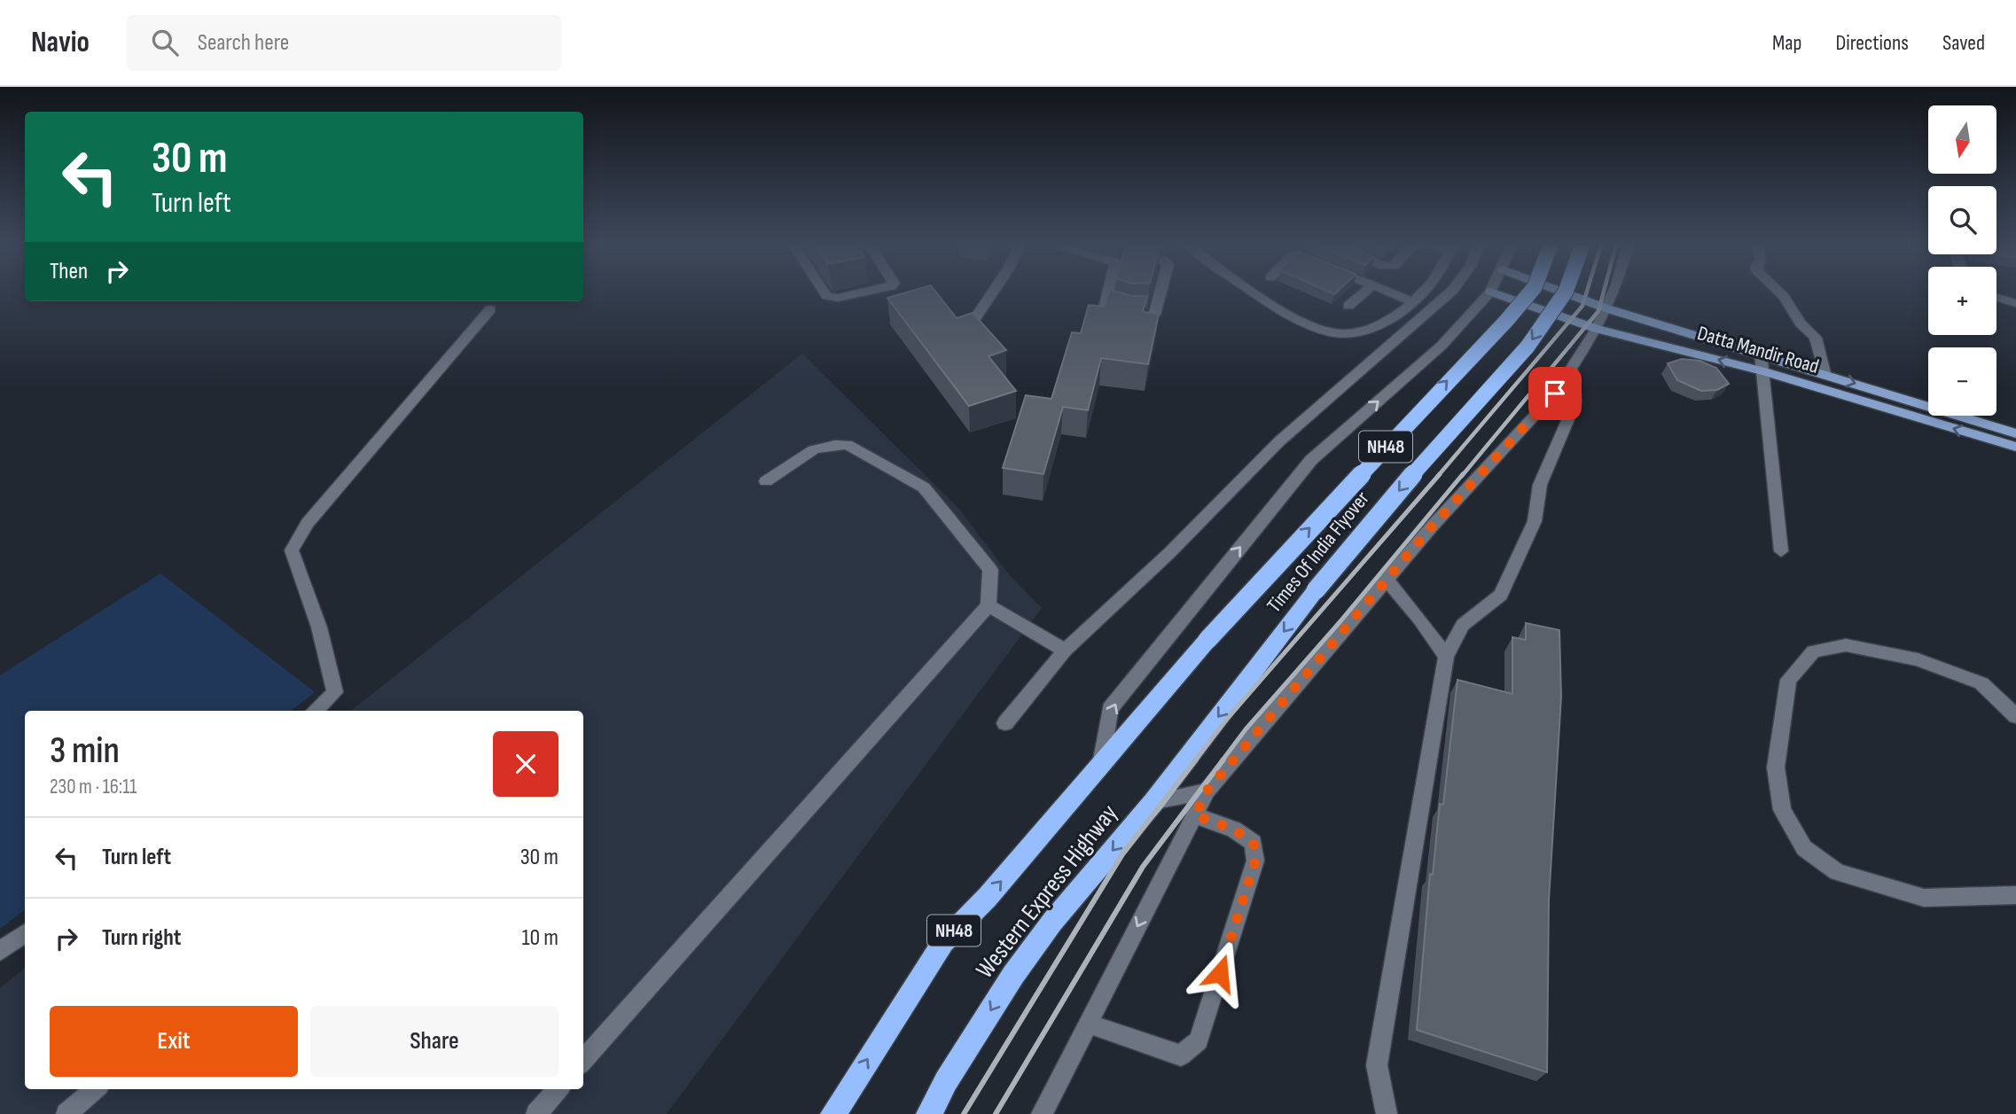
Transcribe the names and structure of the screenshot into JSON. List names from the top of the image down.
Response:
{
  "streets": {
    "highway": ["NH48", "Times Of India Flyover", "Western Express Highway"],
    "main road": ["Datta Mandir Road"]
  },
  "crossings": [
    ["Times Of India Flyover", "Western Express Highway"]
  ],
  "north": "bottom",
  "page": {
    "header": "Navio",
    "search": "Search here",
    "nav": ["Map", "Directions", "Saved"],
    "map_buttons": ["+", "−"],
    "turn": ["30 m", "Turn left"],
    "then": "Then",
    "heading": ["3 min", "230 m · 16:11"],
    "list": [
      {
        "name": "Turn left",
        "value": "30 m"
      },
      {
        "name": "Turn right",
        "value": "10 m"
      }
    ],
    "buttons": ["Exit", "Share"]
  }
}
